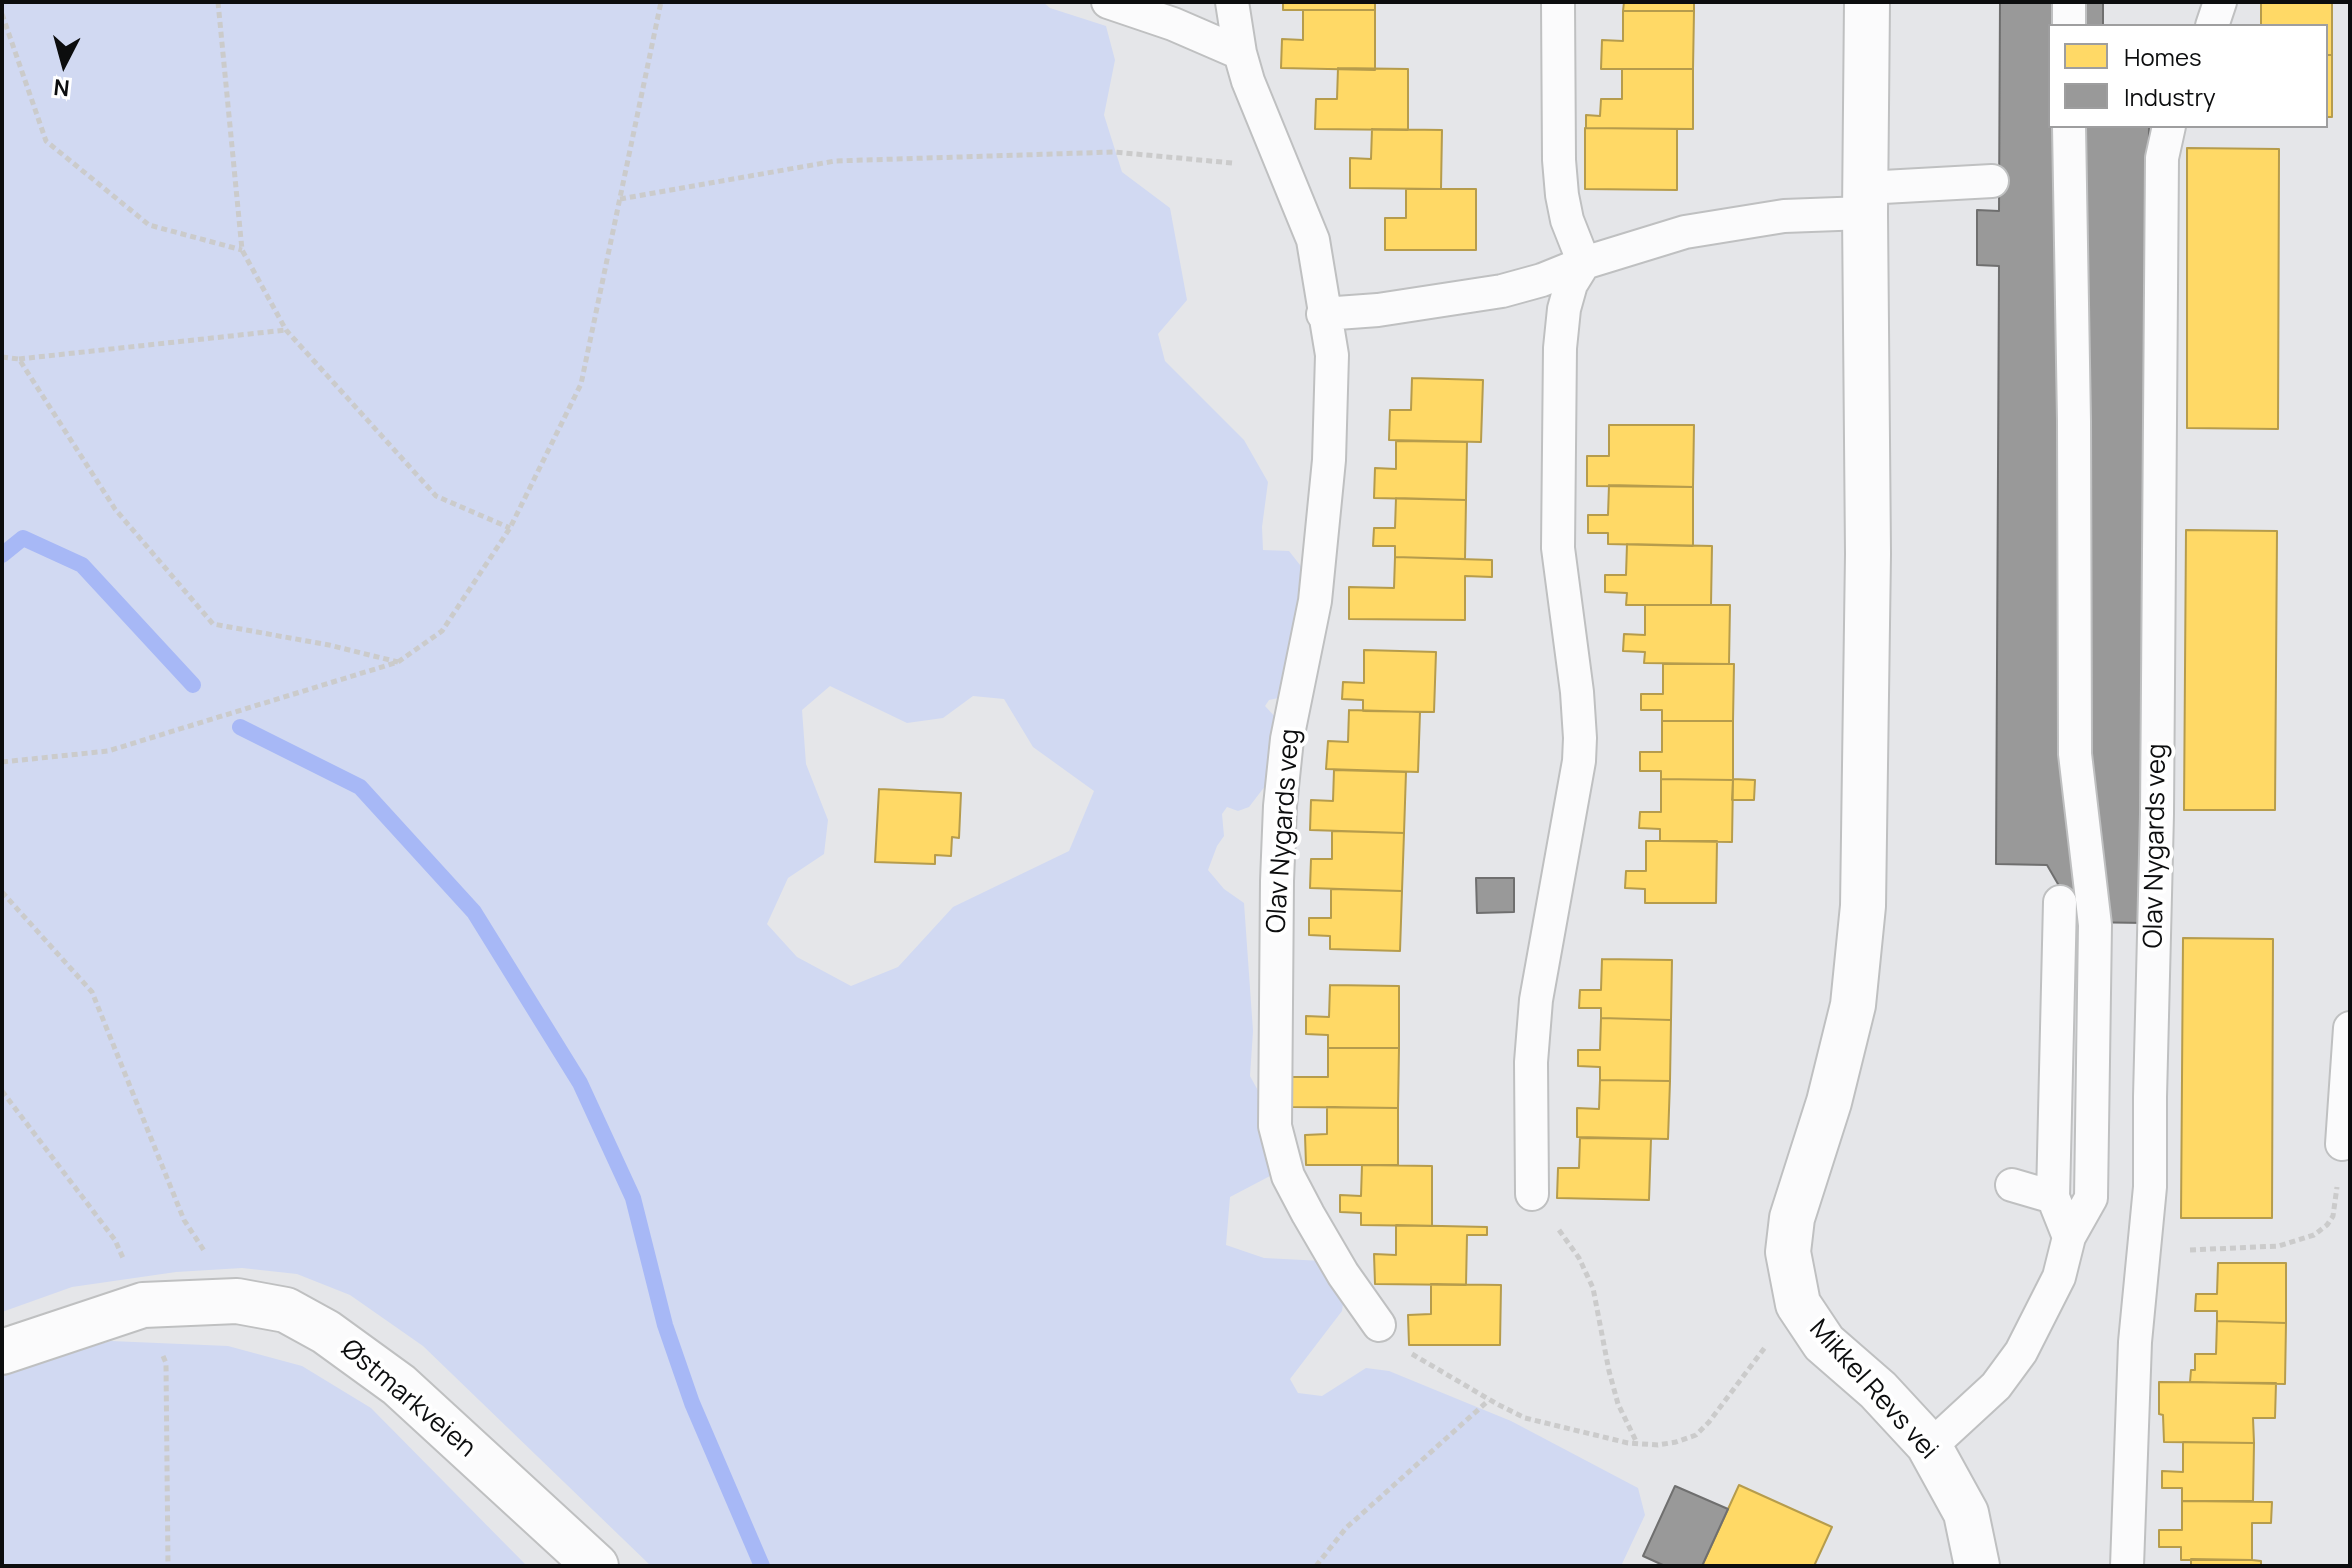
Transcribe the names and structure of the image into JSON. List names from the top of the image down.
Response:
{
  "streets": {
    "street": ["Mikkel Revs vei", "Østmarkveien"],
    "lane": ["Olav Nygards veg"]
  },
  "legend": ["Homes", "Industry"],
  "north": "bottom"
}
